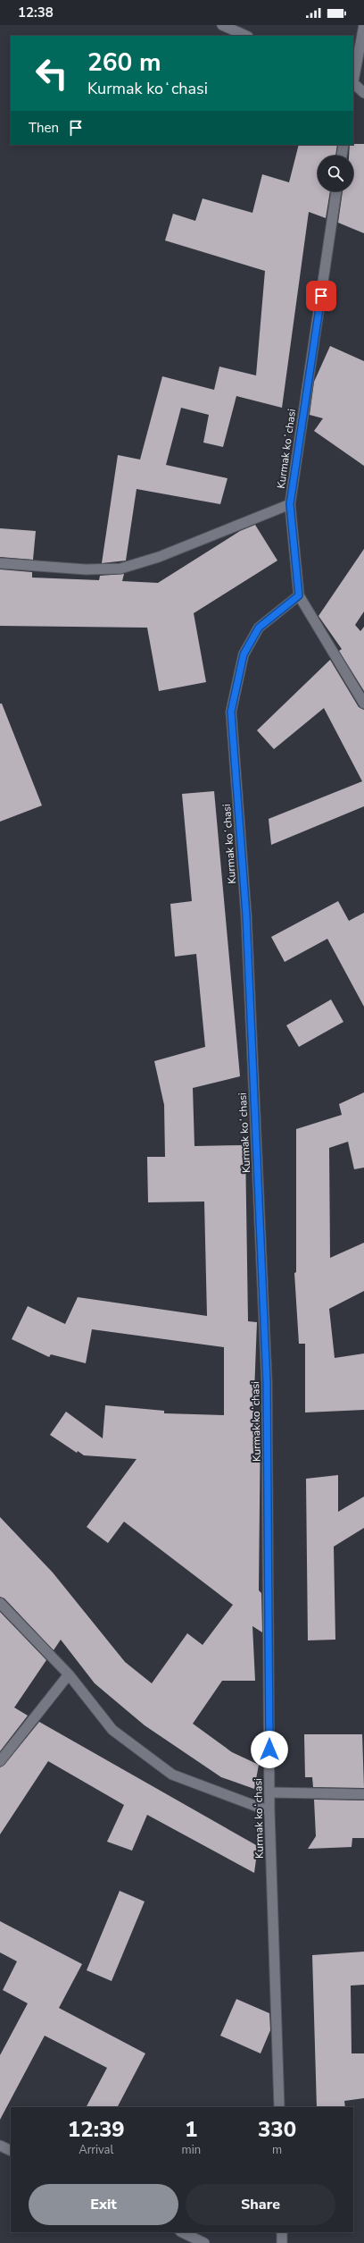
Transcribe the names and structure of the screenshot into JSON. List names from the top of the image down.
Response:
{
  "streets": {
    "street": ["Kurmak koʻchasi"]
  },
  "page": {
    "status": "12:38",
    "turn": ["260 m", "Kurmak koʻchasi"],
    "then": "Then",
    "eta": [
      "12:39",
      "Arrival",
      "1",
      "min",
      "330",
      "m"
    ],
    "buttons": ["Exit", "Share"]
  }
}
